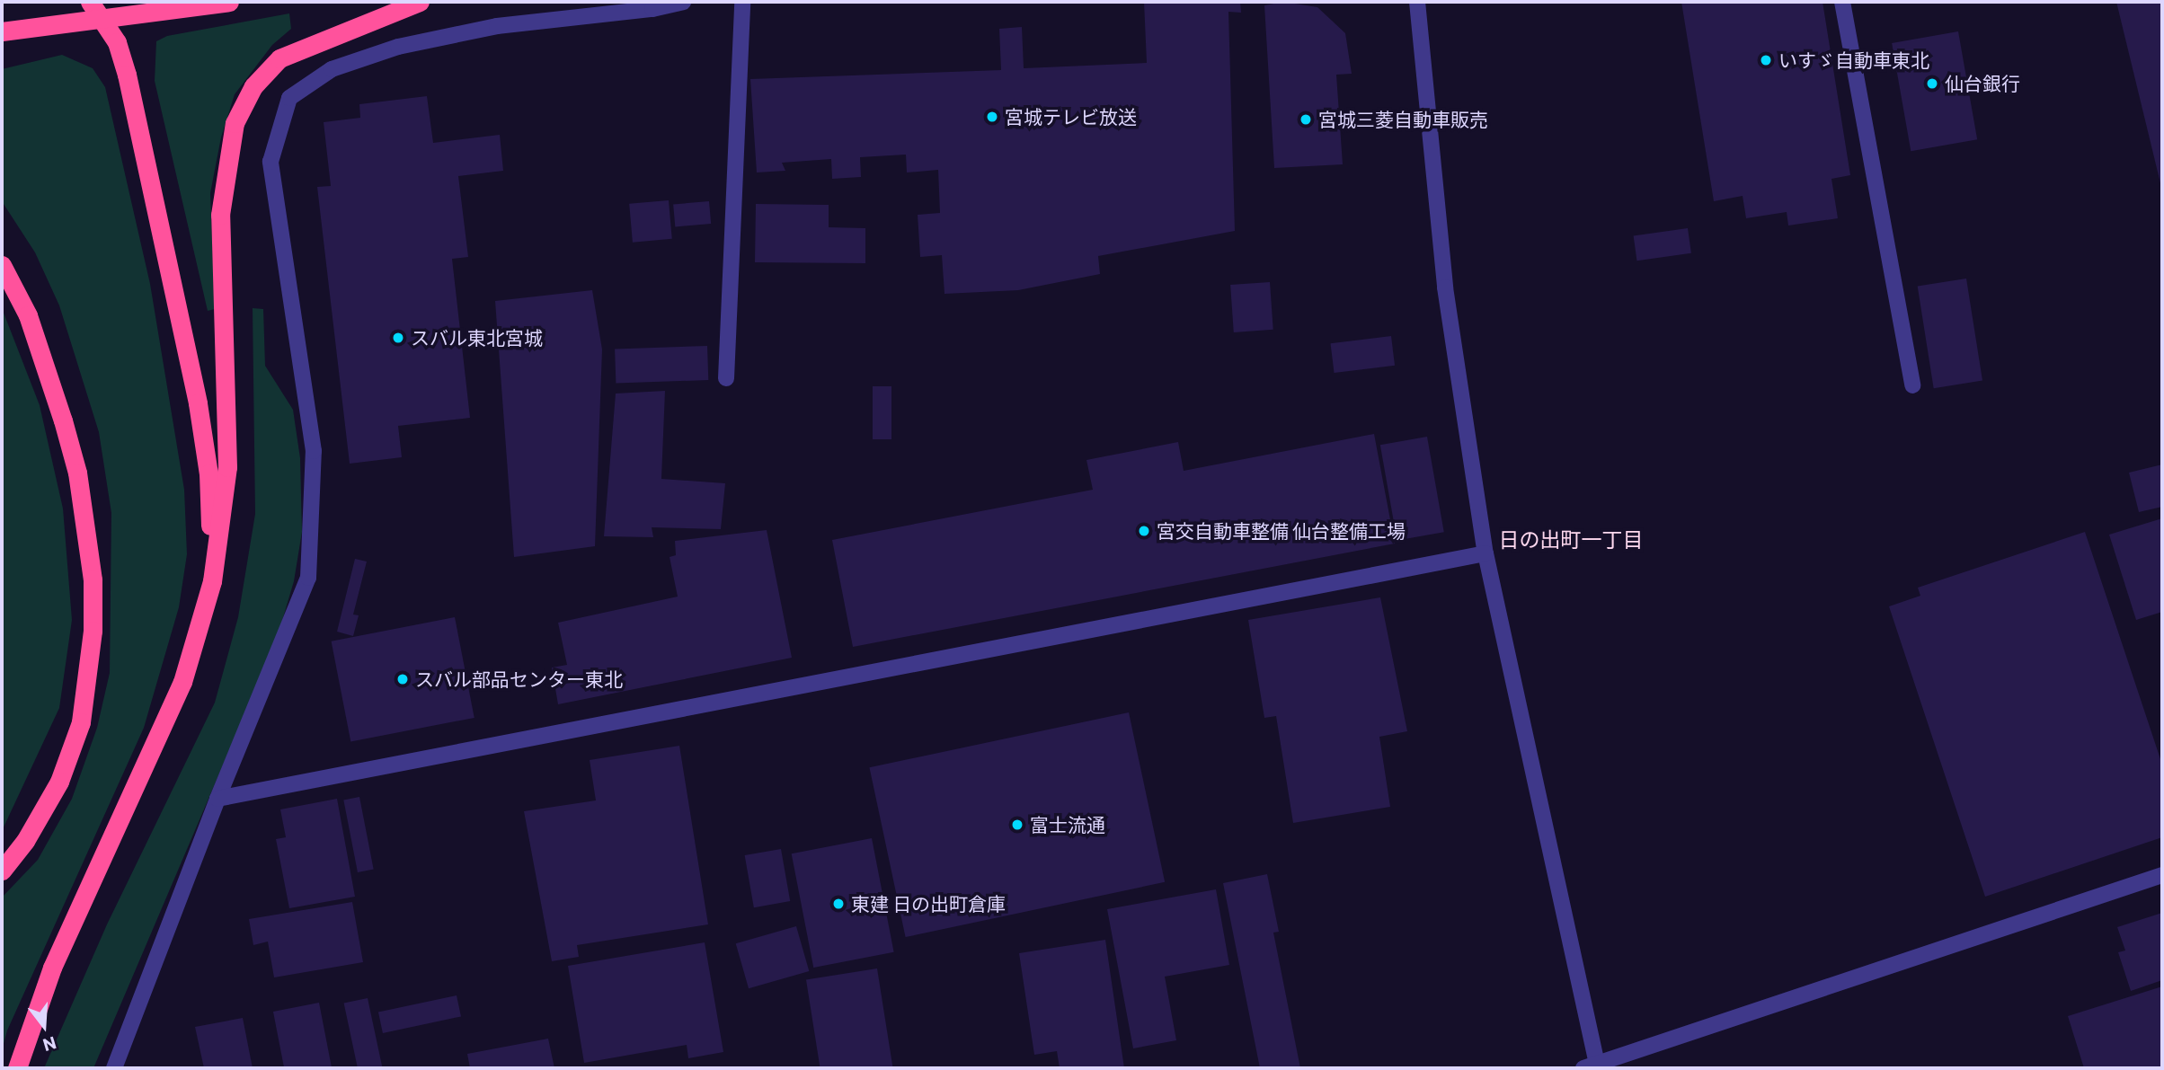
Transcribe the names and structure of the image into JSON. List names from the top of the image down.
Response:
{
  "districts": ["日の出町一丁目"],
  "places": [
    "いすゞ自動車東北",
    "仙台銀行",
    "宮城テレビ放送",
    "宮城三菱自動車販売",
    "スバル東北宮城",
    "宮交自動車整備 仙台整備工場",
    "スバル部品センター東北",
    "富士流通",
    "東建 日の出町倉庫"
  ],
  "north": "bottom"
}
